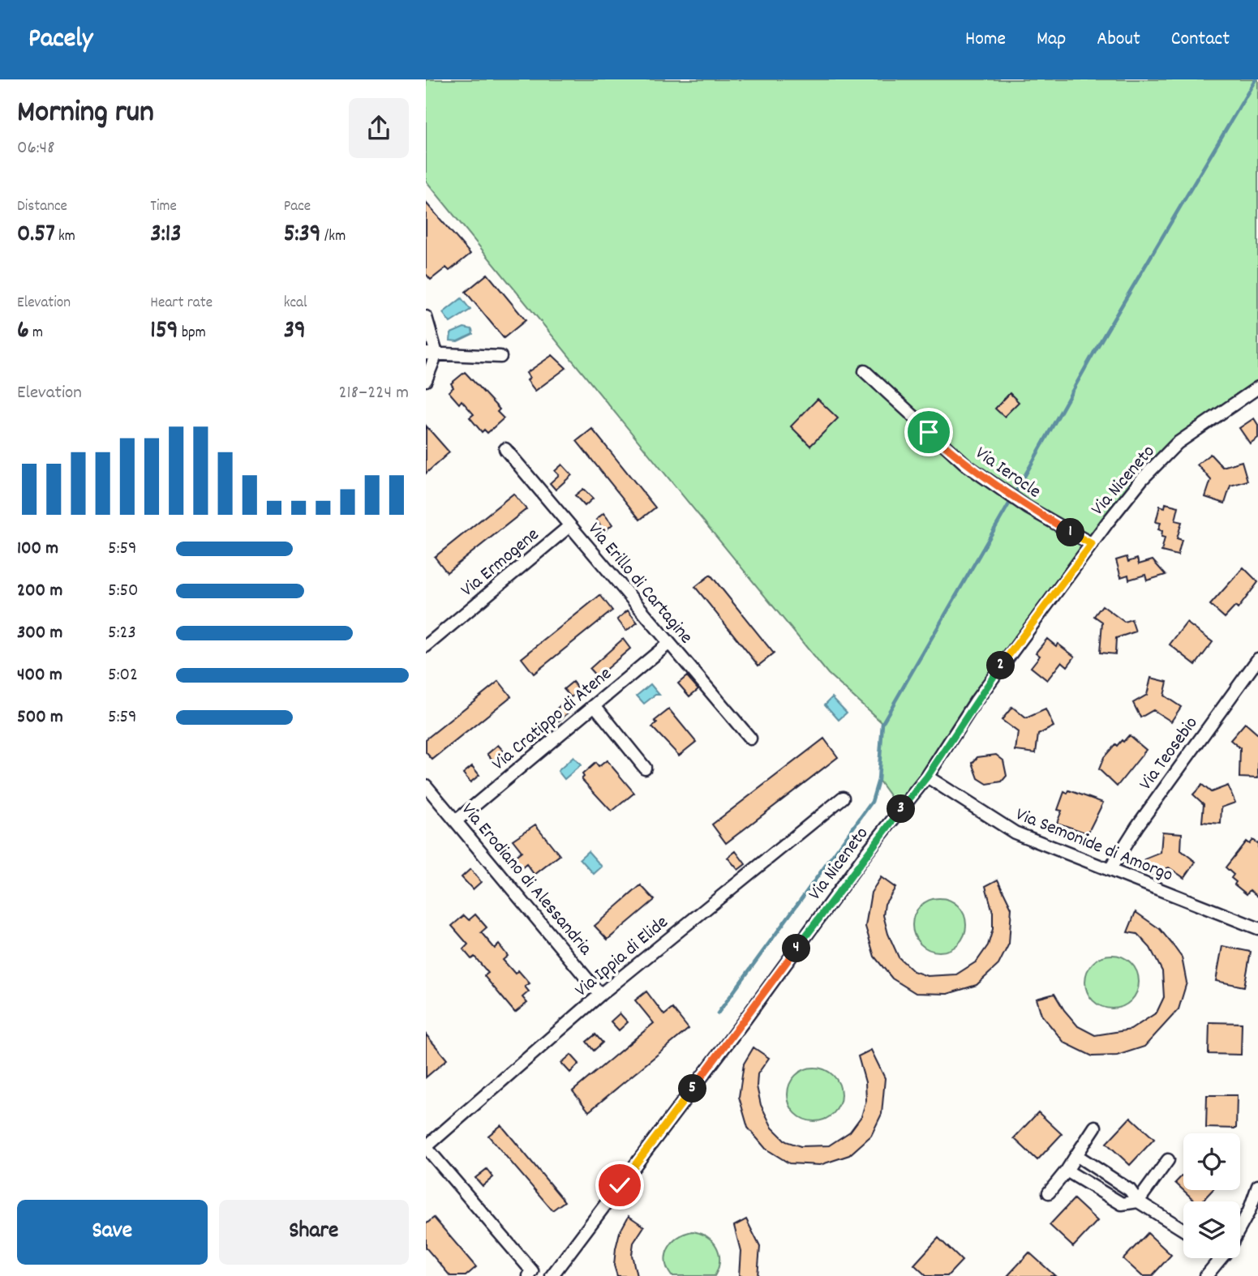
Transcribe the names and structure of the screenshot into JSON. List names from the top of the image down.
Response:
{
  "streets": {
    "street": [
      "Via Ierocle",
      "Via Niceneto",
      "Via Ermogene",
      "Via Erillo di Cartagine",
      "Via Cratippo di Atene",
      "Via Teosebio",
      "Via Semonide di Amorgo",
      "Via Erodiano di Alessandria",
      "Via Ippia di Elide"
    ]
  },
  "crossings": [
    ["Via Ierocle", "Via Niceneto"],
    ["Via Niceneto", "Via Semonide di Amorgo"],
    ["Via Ermogene", "Via Erillo di Cartagine"],
    ["Via Erillo di Cartagine", "Via Cratippo di Atene"],
    ["Via Cratippo di Atene", "Via Erodiano di Alessandria"],
    ["Via Teosebio", "Via Semonide di Amorgo"],
    ["Via Erodiano di Alessandria", "Via Ippia di Elide"]
  ],
  "page": {
    "header": "Pacely",
    "nav": [
      "Home",
      "Map",
      "About",
      "Contact"
    ],
    "heading": ["Morning run", "06:48"],
    "stats": [
      ["Distance", "0.57 km"],
      ["Time", "3:13"],
      ["Pace", "5:39 /km"],
      ["Elevation", "6 m"],
      ["Heart rate", "159 bpm"],
      ["kcal", "39"]
    ],
    "chart": ["Elevation", "218–224 m"],
    "pins": [
      "1",
      "2",
      "3",
      "4",
      "5"
    ],
    "list": [
      {
        "name": "100 m",
        "note": "5:59"
      },
      {
        "name": "200 m",
        "note": "5:50"
      },
      {
        "name": "300 m",
        "note": "5:23"
      },
      {
        "name": "400 m",
        "note": "5:02"
      },
      {
        "name": "500 m",
        "note": "5:59"
      }
    ],
    "buttons": ["Save", "Share"]
  }
}
